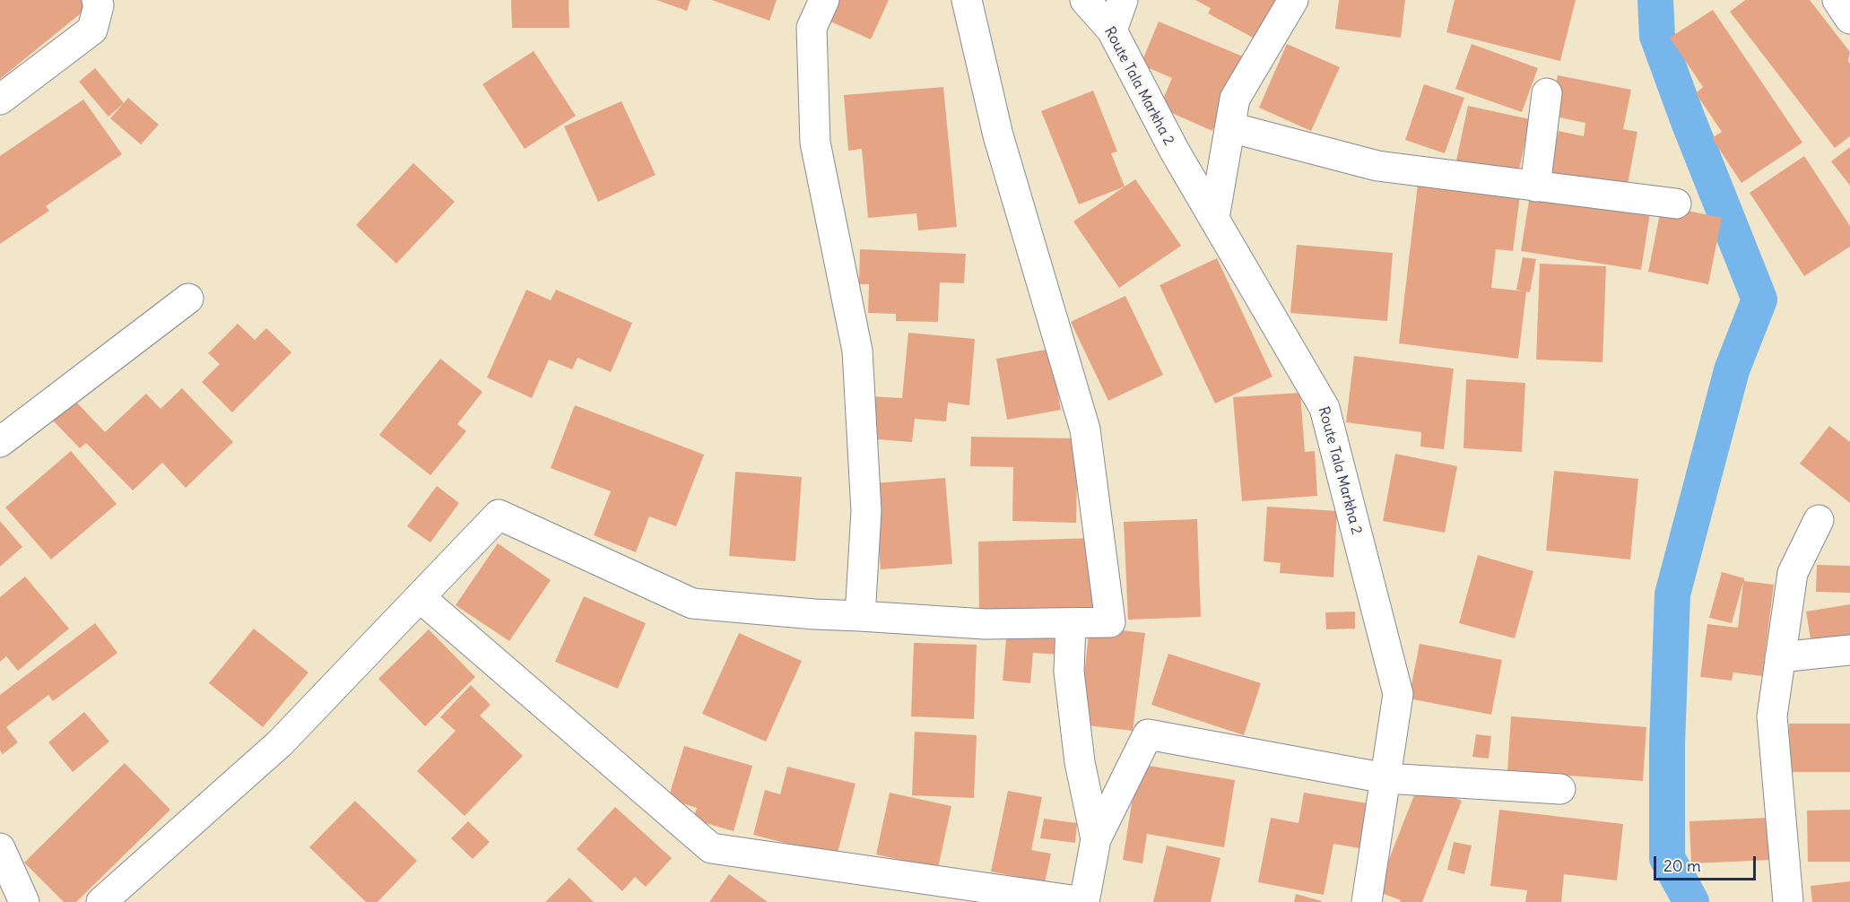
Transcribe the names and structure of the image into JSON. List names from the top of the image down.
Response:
{
  "streets": {
    "street": ["Route Tala Markha 2"]
  },
  "scale_bar": "20 m"
}
